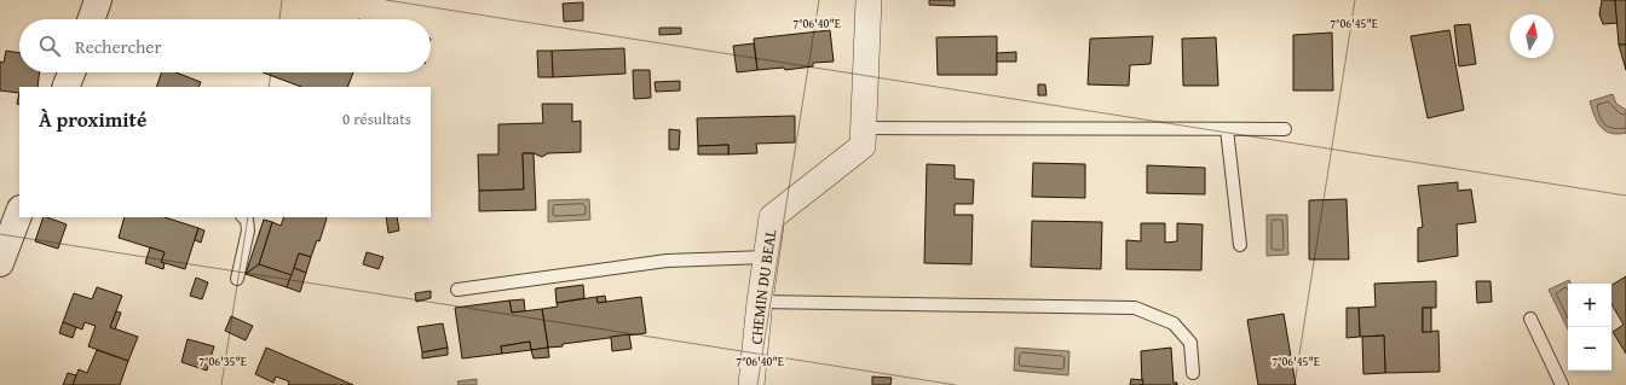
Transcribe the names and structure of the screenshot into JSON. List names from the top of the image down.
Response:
{
  "streets": {
    "street": ["CHEMIN DU BEAL"]
  },
  "north": "top",
  "page": {
    "search": "Rechercher",
    "heading": ["À proximité", "0 résultats"],
    "map_buttons": ["+", "−"]
  },
  "coordinates": ["7°06'40\"E", "7°06'45\"E", "7°06'35\"E"]
}
